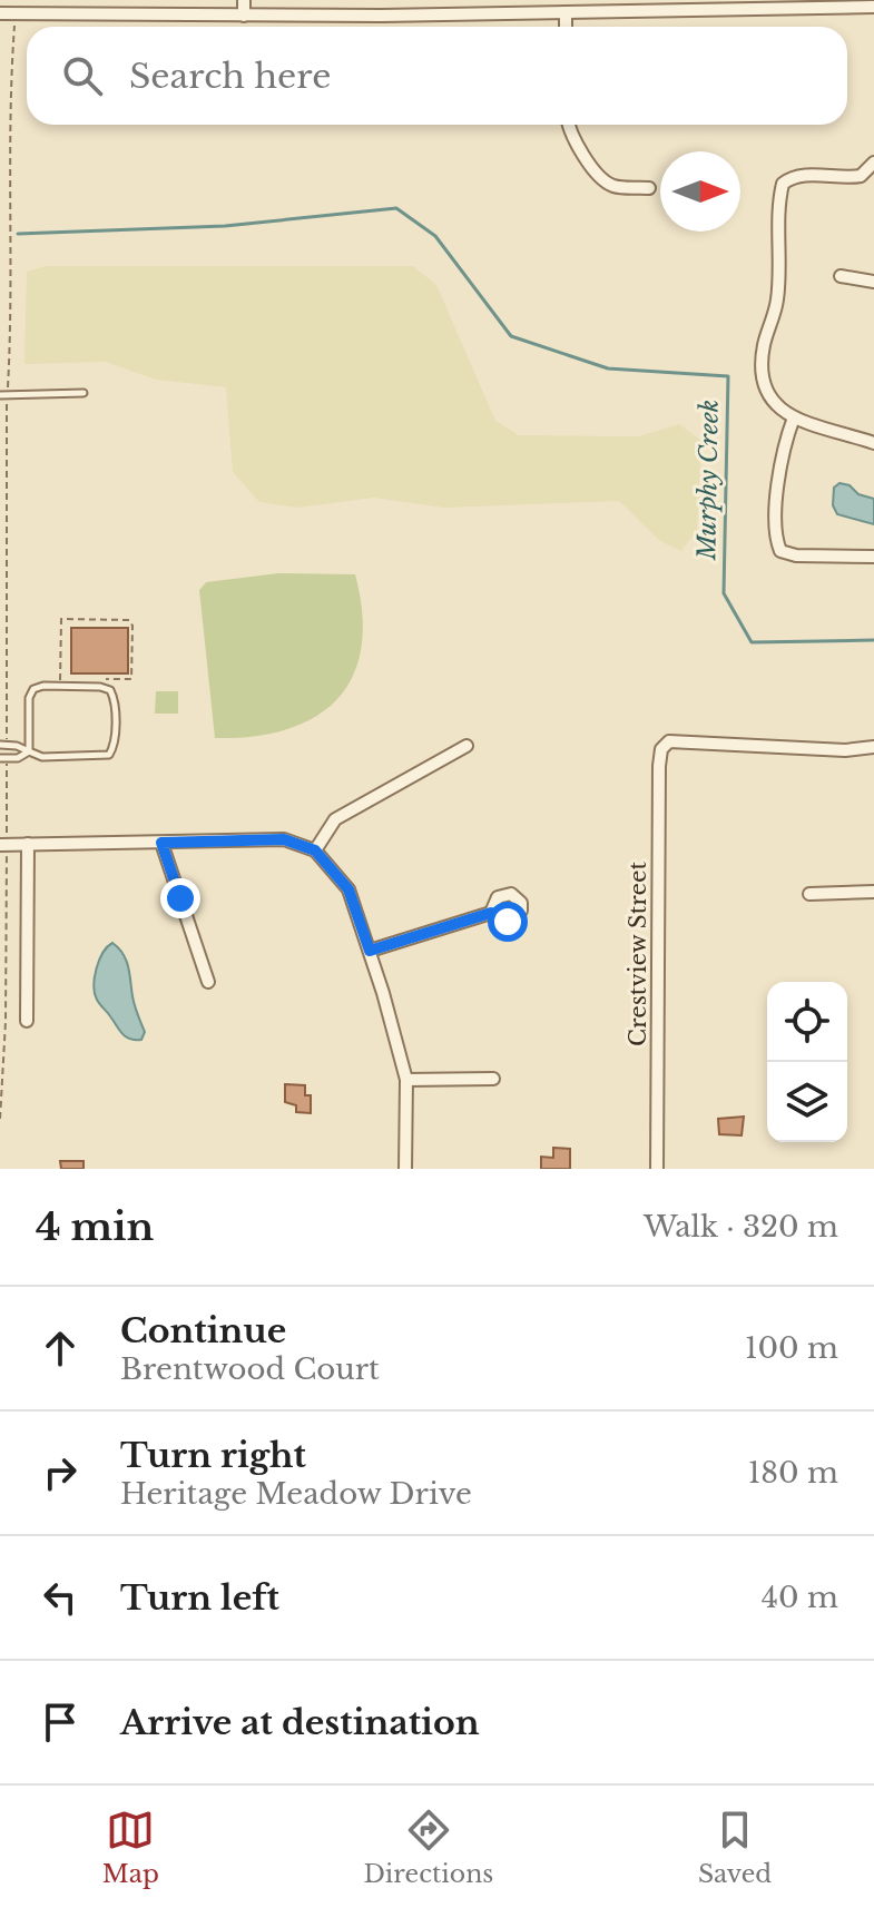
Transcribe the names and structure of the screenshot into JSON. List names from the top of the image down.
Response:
{
  "streets": {
    "street": ["Crestview Street"]
  },
  "water": ["Murphy Creek"],
  "north": "right",
  "page": {
    "search": "Search here",
    "heading": ["4 min", "Walk · 320 m"],
    "list": [
      ["Continue", "Brentwood Court", "100 m"],
      ["Turn right", "Heritage Meadow Drive", "180 m"],
      ["Turn left", "40 m"],
      "Arrive at destination"
    ],
    "nav": ["Map", "Directions", "Saved"]
  }
}
